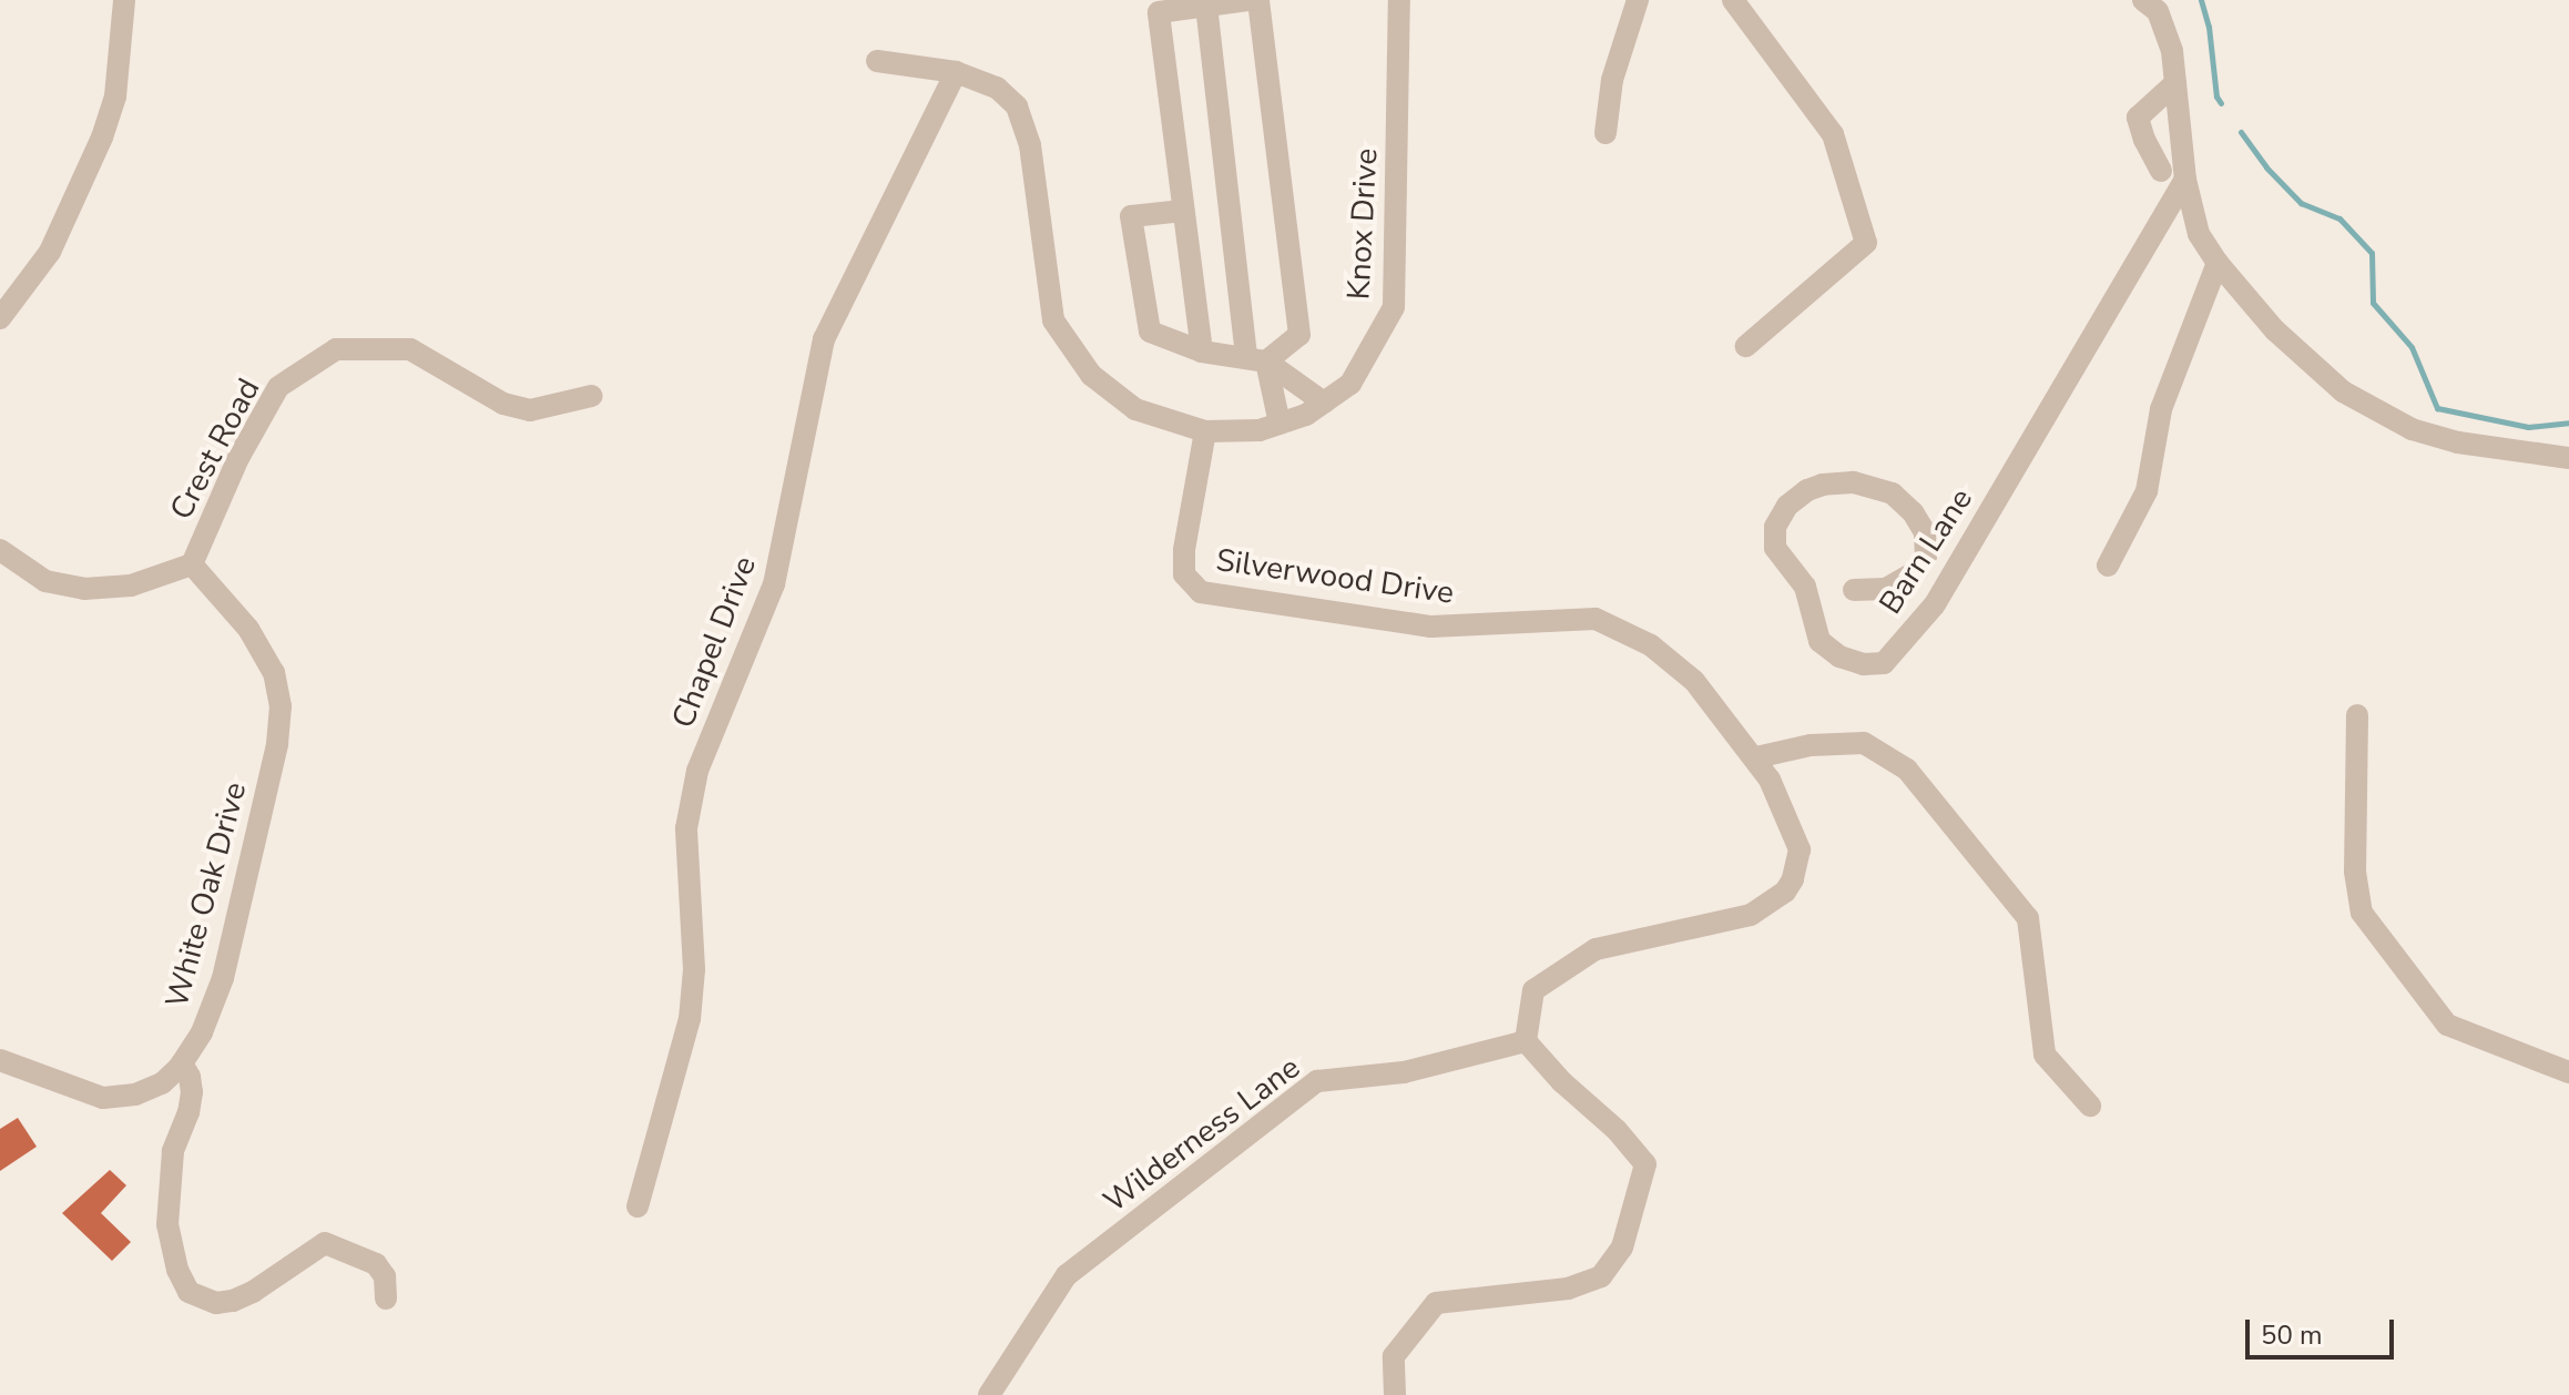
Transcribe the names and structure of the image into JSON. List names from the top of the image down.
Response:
{
  "streets": {
    "street": [
      "Knox Drive",
      "Crest Road",
      "Barn Lane",
      "Silverwood Drive",
      "Chapel Drive",
      "White Oak Drive",
      "Wilderness Lane"
    ]
  },
  "crossings": [
    ["Knox Drive", "Silverwood Drive"],
    ["Knox Drive", "Chapel Drive"],
    ["Crest Road", "White Oak Drive"],
    ["Silverwood Drive", "Wilderness Lane"]
  ],
  "scale_bar": "50 m"
}
